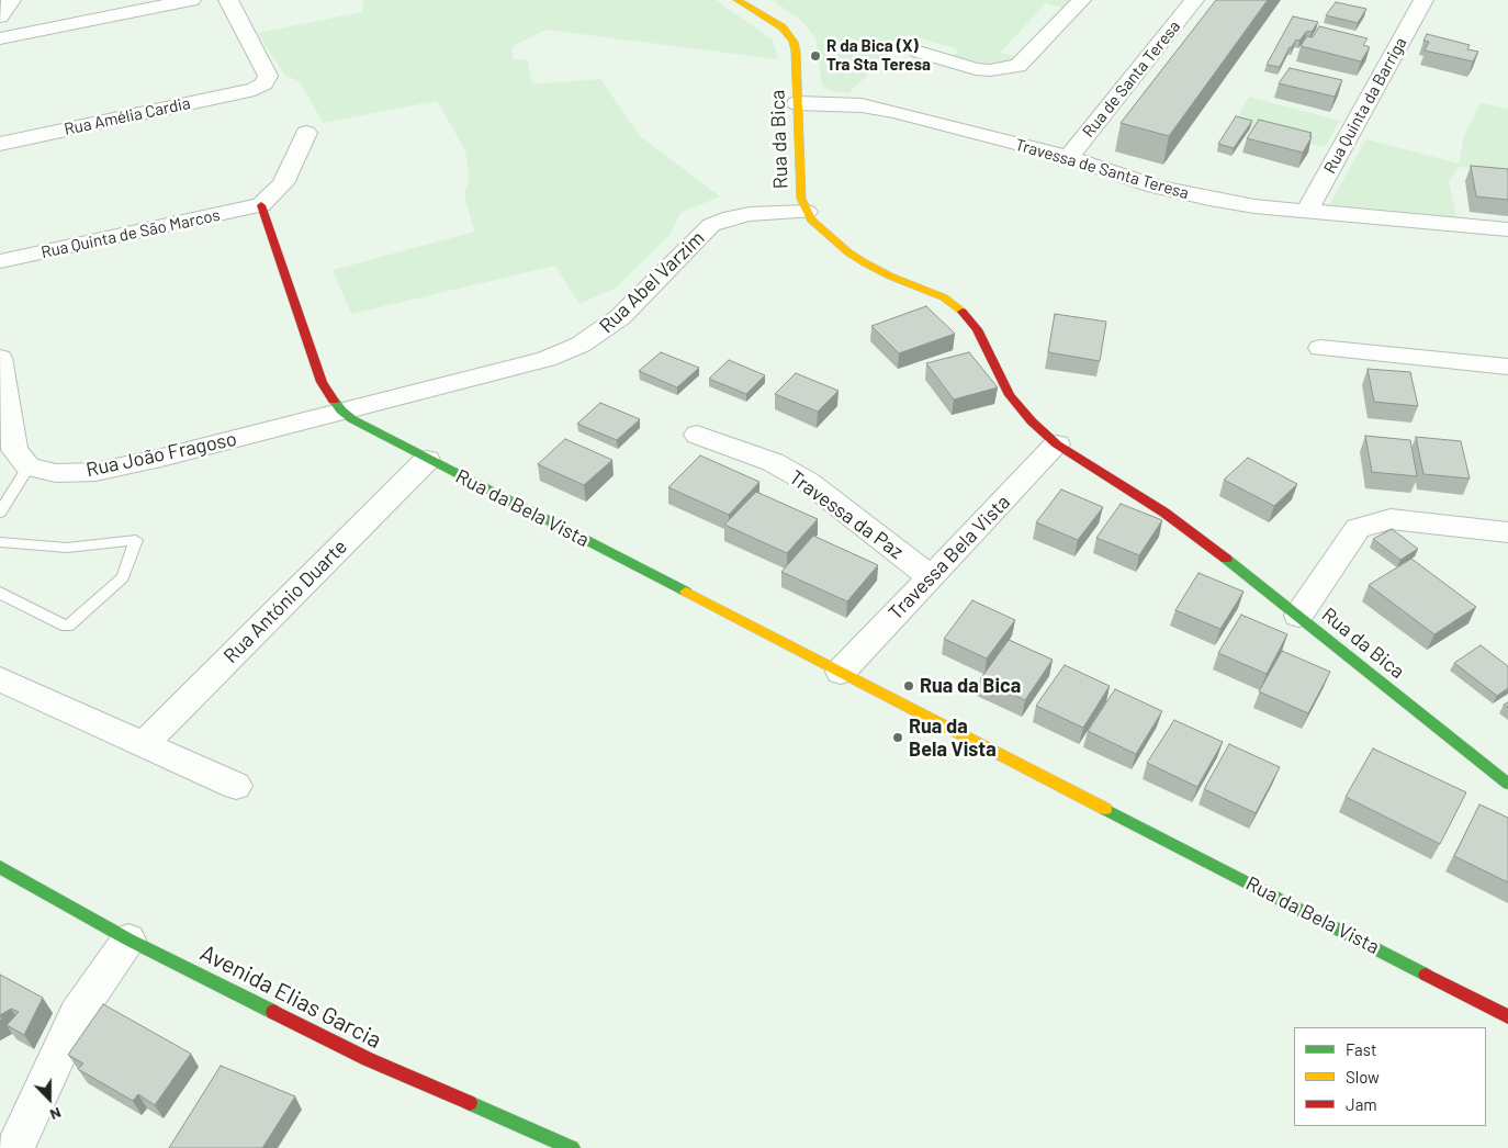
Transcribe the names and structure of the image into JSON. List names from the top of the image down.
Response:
{
  "streets": {
    "street": [
      "Rua de Santa Teresa",
      "Rua Quinta da Barriga",
      "Rua Amélia Cardia",
      "Rua da Bica",
      "Travessa de Santa Teresa",
      "Rua Quinta de São Marcos",
      "Rua Abel Varzim",
      "Rua João Fragoso",
      "Rua da Bela Vista",
      "Travessa da Paz",
      "Travessa Bela Vista",
      "Rua António Duarte",
      "Avenida Elias Garcia"
    ]
  },
  "crossings": [
    ["Rua de Santa Teresa", "Travessa de Santa Teresa"],
    ["Rua Quinta da Barriga", "Travessa de Santa Teresa"],
    ["Rua da Bica", "Travessa de Santa Teresa"],
    ["Rua da Bica", "Rua Abel Varzim"],
    ["Rua da Bica", "Travessa Bela Vista"],
    ["Rua Quinta de São Marcos", "Rua da Bela Vista"],
    ["Rua Abel Varzim", "Rua João Fragoso"],
    ["Rua Abel Varzim", "Rua da Bela Vista"],
    ["Rua João Fragoso", "Rua da Bela Vista"],
    ["Rua da Bela Vista", "Travessa Bela Vista"],
    ["Rua da Bela Vista", "Rua António Duarte"],
    ["Travessa da Paz", "Travessa Bela Vista"]
  ],
  "places": ["R da Bica (X) Tra Sta Teresa", "Rua da Bica", "Rua da Bela Vista"],
  "legend": ["Fast", "Slow", "Jam"],
  "north": "bottom"
}
